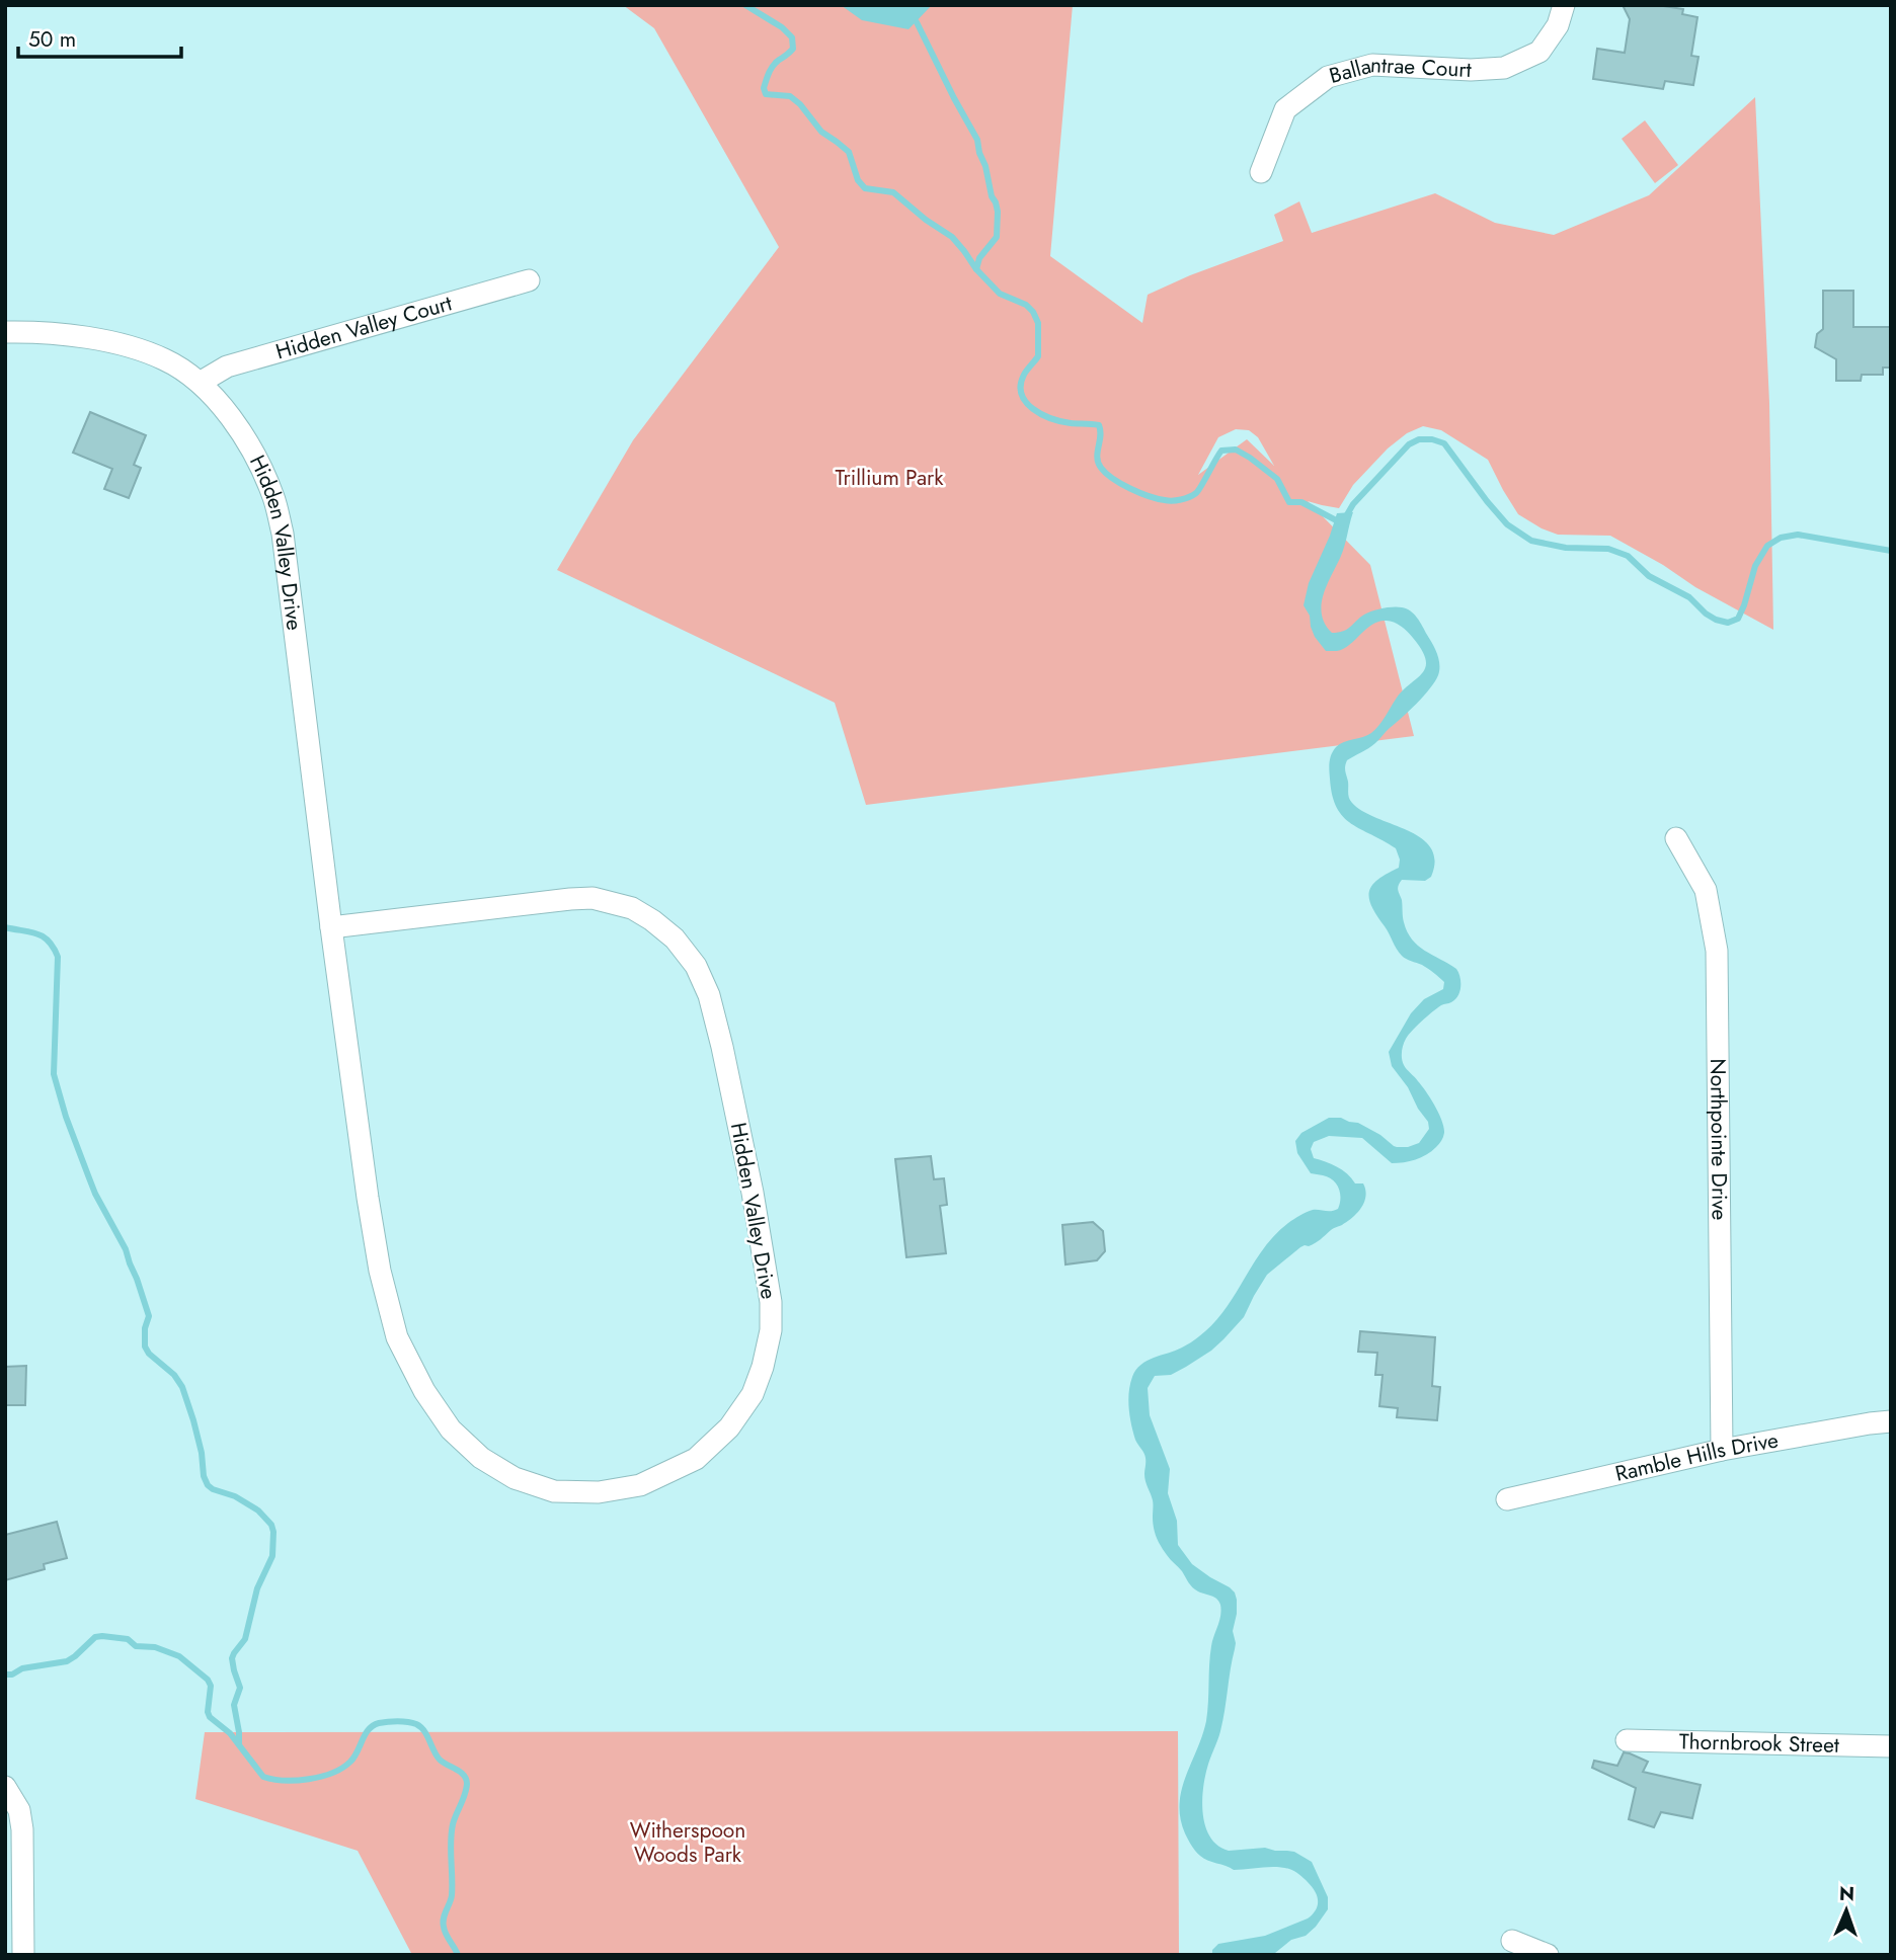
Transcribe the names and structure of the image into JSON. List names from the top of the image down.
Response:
{
  "streets": {
    "street": [
      "Ballantrae Court",
      "Hidden Valley Court",
      "Hidden Valley Drive",
      "Northpointe Drive",
      "Ramble Hills Drive",
      "Thornbrook Street"
    ]
  },
  "crossings": [
    ["Hidden Valley Court", "Hidden Valley Drive"],
    ["Northpointe Drive", "Ramble Hills Drive"]
  ],
  "parks": ["Trillium Park", "Witherspoon Woods Park"],
  "scale_bar": "50 m",
  "north": "top"
}
